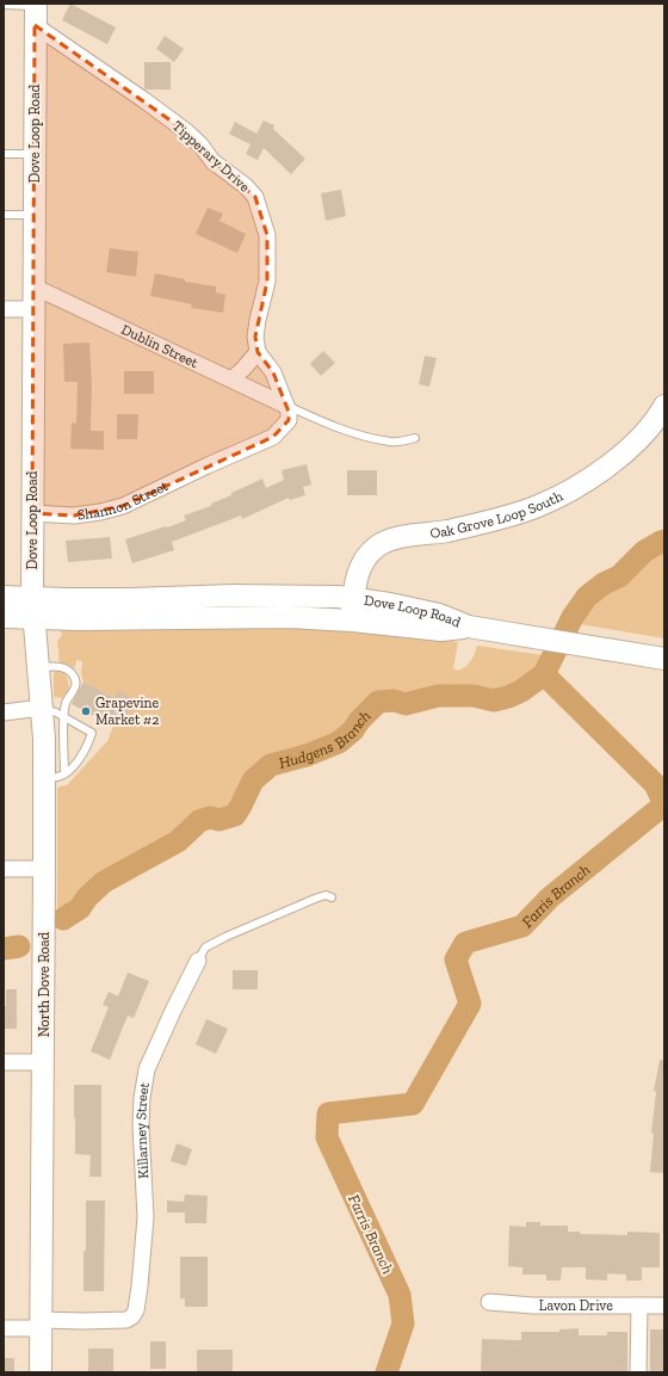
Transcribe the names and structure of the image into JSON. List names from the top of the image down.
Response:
{
  "streets": {
    "street": [
      "Dove Loop Road",
      "Tipperary Drive",
      "Dublin Street",
      "Shannon Street",
      "Oak Grove Loop South",
      "North Dove Road",
      "Killarney Street",
      "Lavon Drive"
    ]
  },
  "crossings": [
    ["Dove Loop Road", "Tipperary Drive"],
    ["Dove Loop Road", "Dublin Street"],
    ["Dove Loop Road", "Shannon Street"],
    ["Dove Loop Road", "Oak Grove Loop South"],
    ["Dove Loop Road", "North Dove Road"],
    ["Dublin Street", "Shannon Street"],
    ["North Dove Road", "Killarney Street"]
  ],
  "water": ["Hudgens Branch", "Farris Branch"],
  "places": ["Grapevine Market #2"]
}
